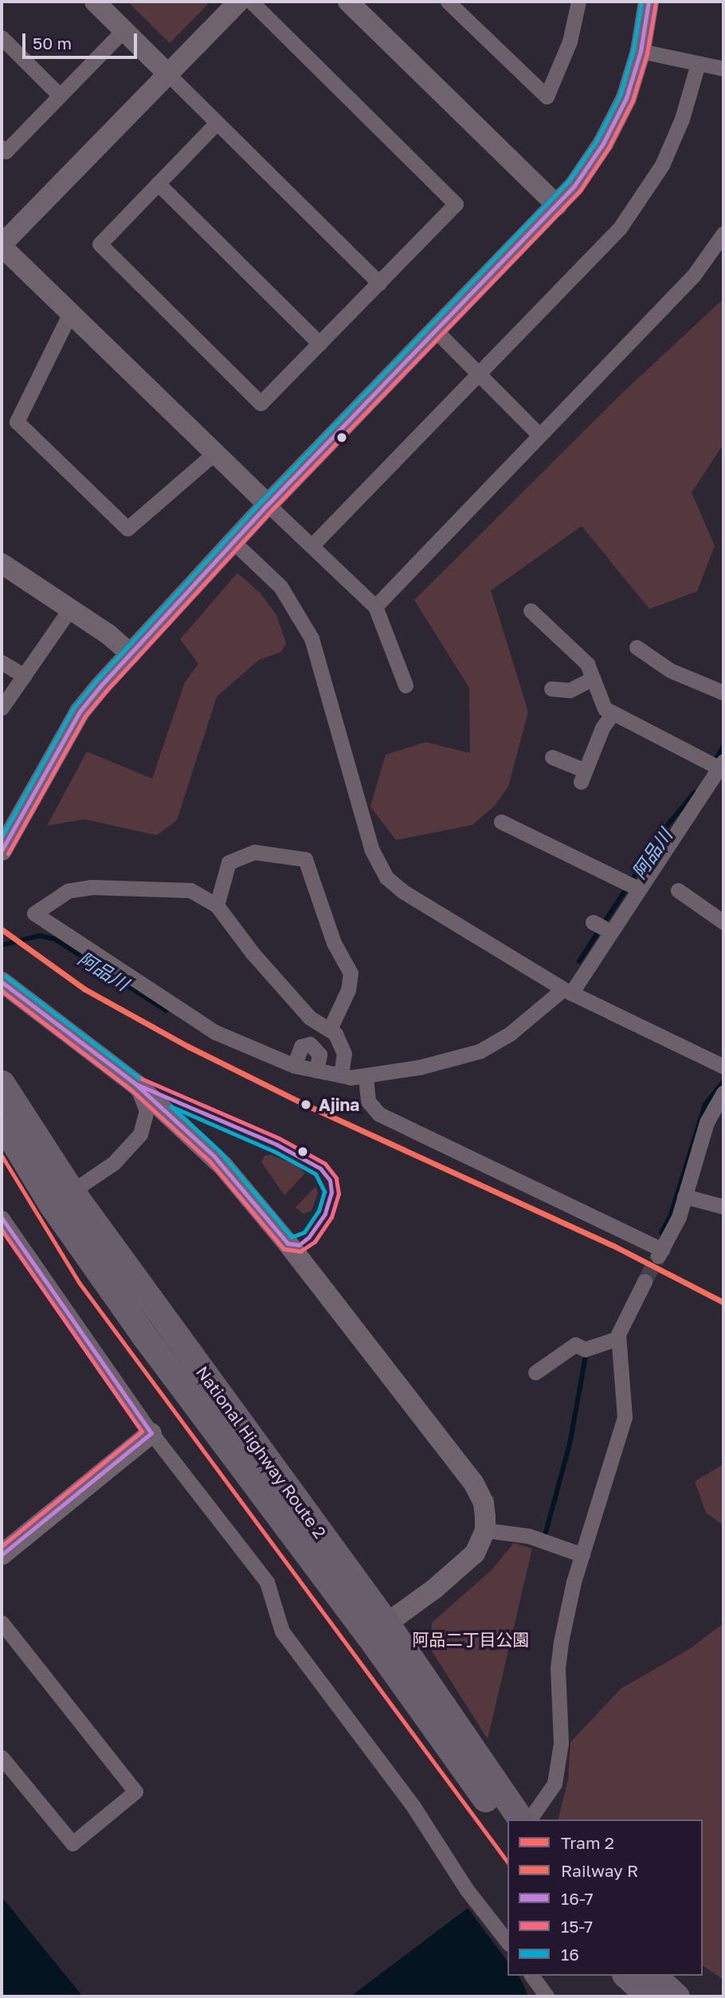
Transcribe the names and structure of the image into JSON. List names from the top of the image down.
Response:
{
  "streets": {
    "highway": ["National Highway Route 2"]
  },
  "water": ["阿品川"],
  "parks": ["阿品二丁目公園"],
  "places": ["Ajina"],
  "lines": [
    "transit line 16-7",
    "transit line 16",
    "transit line 15-7",
    "rail line R",
    "tram line 2"
  ],
  "legend": [
    "Tram 2",
    "Railway R",
    "16-7",
    "15-7",
    "16"
  ],
  "scale_bar": "50 m"
}
